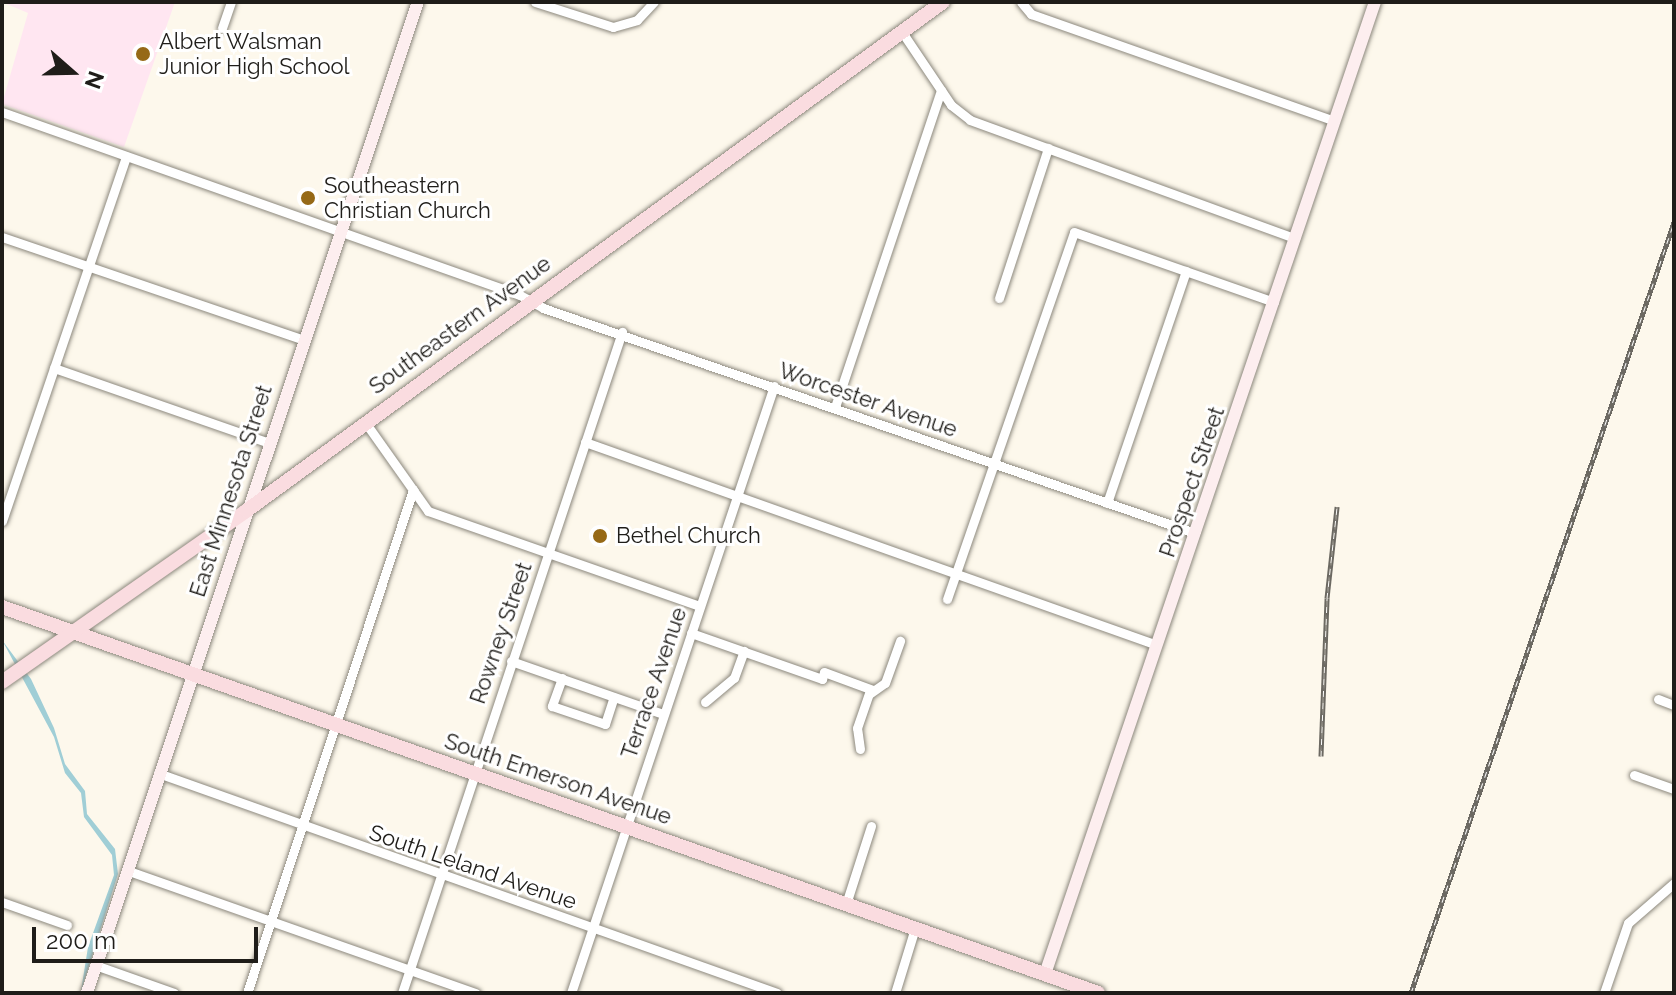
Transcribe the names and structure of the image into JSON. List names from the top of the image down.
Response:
{
  "streets": {
    "main road": ["Southeastern Avenue", "South Emerson Avenue"],
    "street": [
      "Worcester Avenue",
      "Prospect Street",
      "East Minnesota Street",
      "Rowney Street",
      "Terrace Avenue",
      "South Leland Avenue"
    ]
  },
  "crossings": [
    ["Southeastern Avenue", "Worcester Avenue"],
    ["Southeastern Avenue", "East Minnesota Street"],
    ["Southeastern Avenue", "South Emerson Avenue"],
    ["Worcester Avenue", "Prospect Street"],
    ["Worcester Avenue", "East Minnesota Street"],
    ["Worcester Avenue", "Rowney Street"],
    ["Worcester Avenue", "Terrace Avenue"],
    ["Prospect Street", "South Emerson Avenue"],
    ["East Minnesota Street", "South Emerson Avenue"],
    ["East Minnesota Street", "South Leland Avenue"],
    ["Rowney Street", "South Emerson Avenue"],
    ["Rowney Street", "South Leland Avenue"],
    ["Terrace Avenue", "South Emerson Avenue"],
    ["Terrace Avenue", "South Leland Avenue"]
  ],
  "places": ["Albert Walsman Junior High School", "Southeastern Christian Church", "Bethel Church"],
  "scale_bar": "200 m",
  "north": "right"
}
